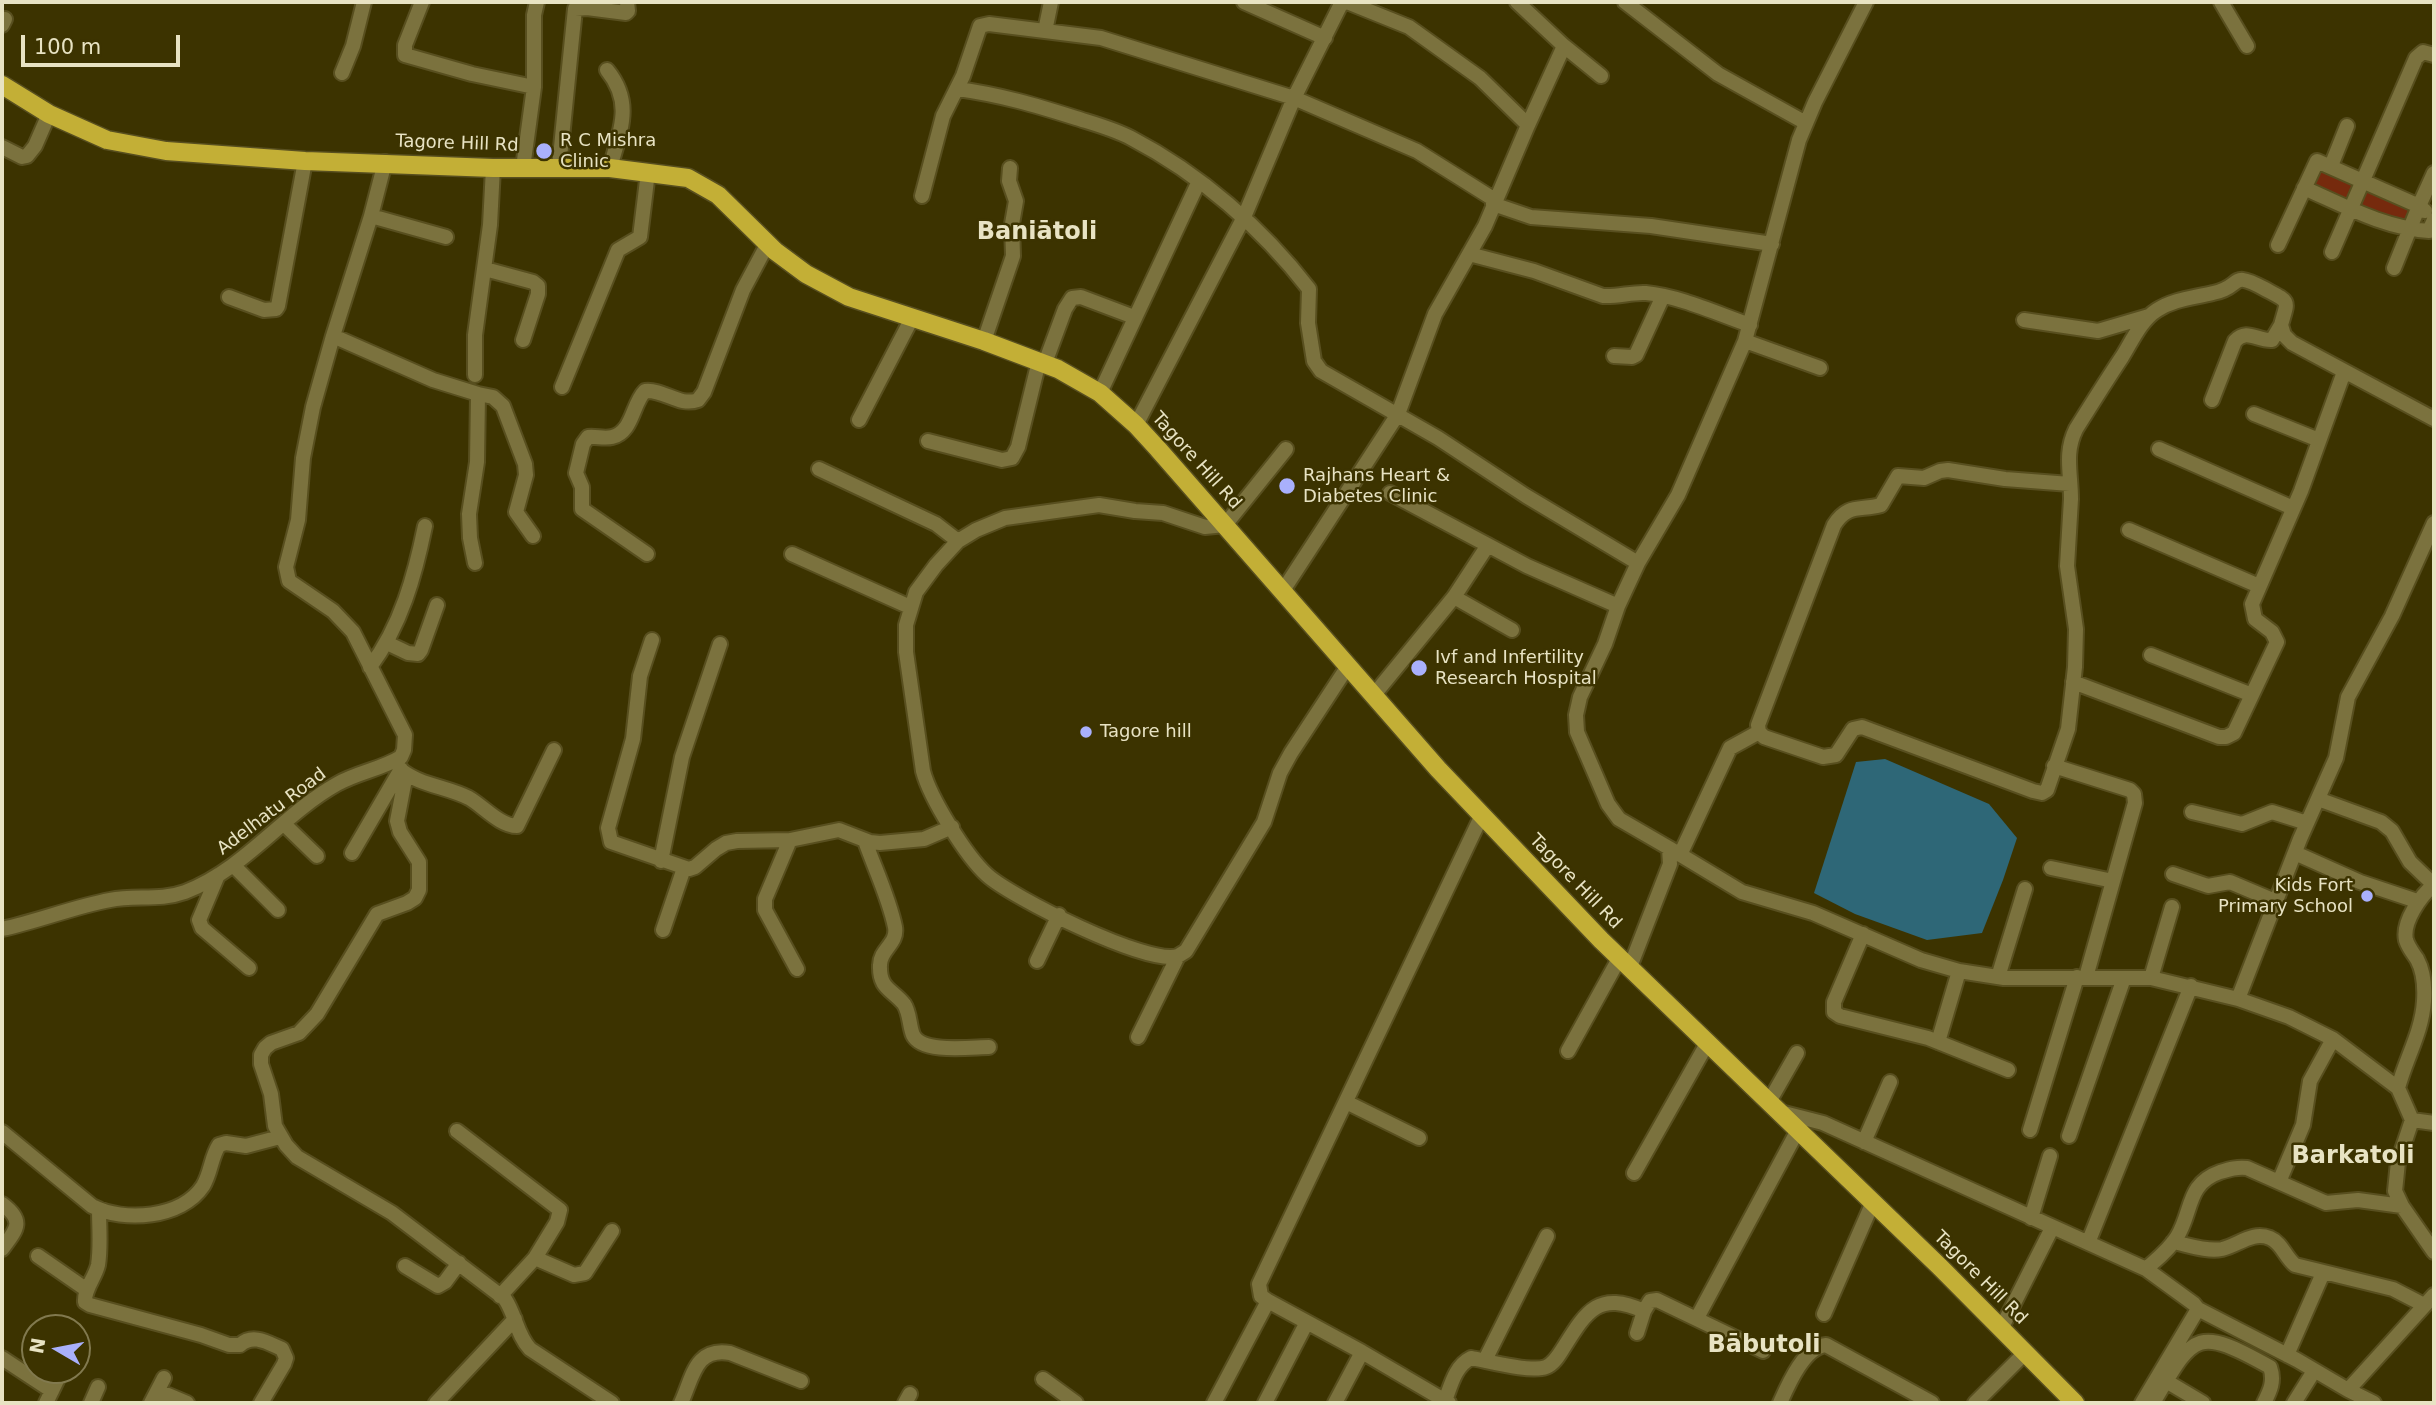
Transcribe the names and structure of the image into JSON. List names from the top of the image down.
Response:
{
  "streets": {
    "main road": ["Tagore Hill Rd"],
    "street": ["Adelhatu Road"]
  },
  "districts": ["Baniātoli", "Barkatoli", "Bābutoli"],
  "places": [
    "R C Mishra Clinic",
    "Rajhans Heart & Diabetes Clinic",
    "Ivf and Infertility Research Hospital",
    "Tagore hill",
    "Kids Fort Primary School"
  ],
  "scale_bar": "100 m",
  "north": "left"
}
